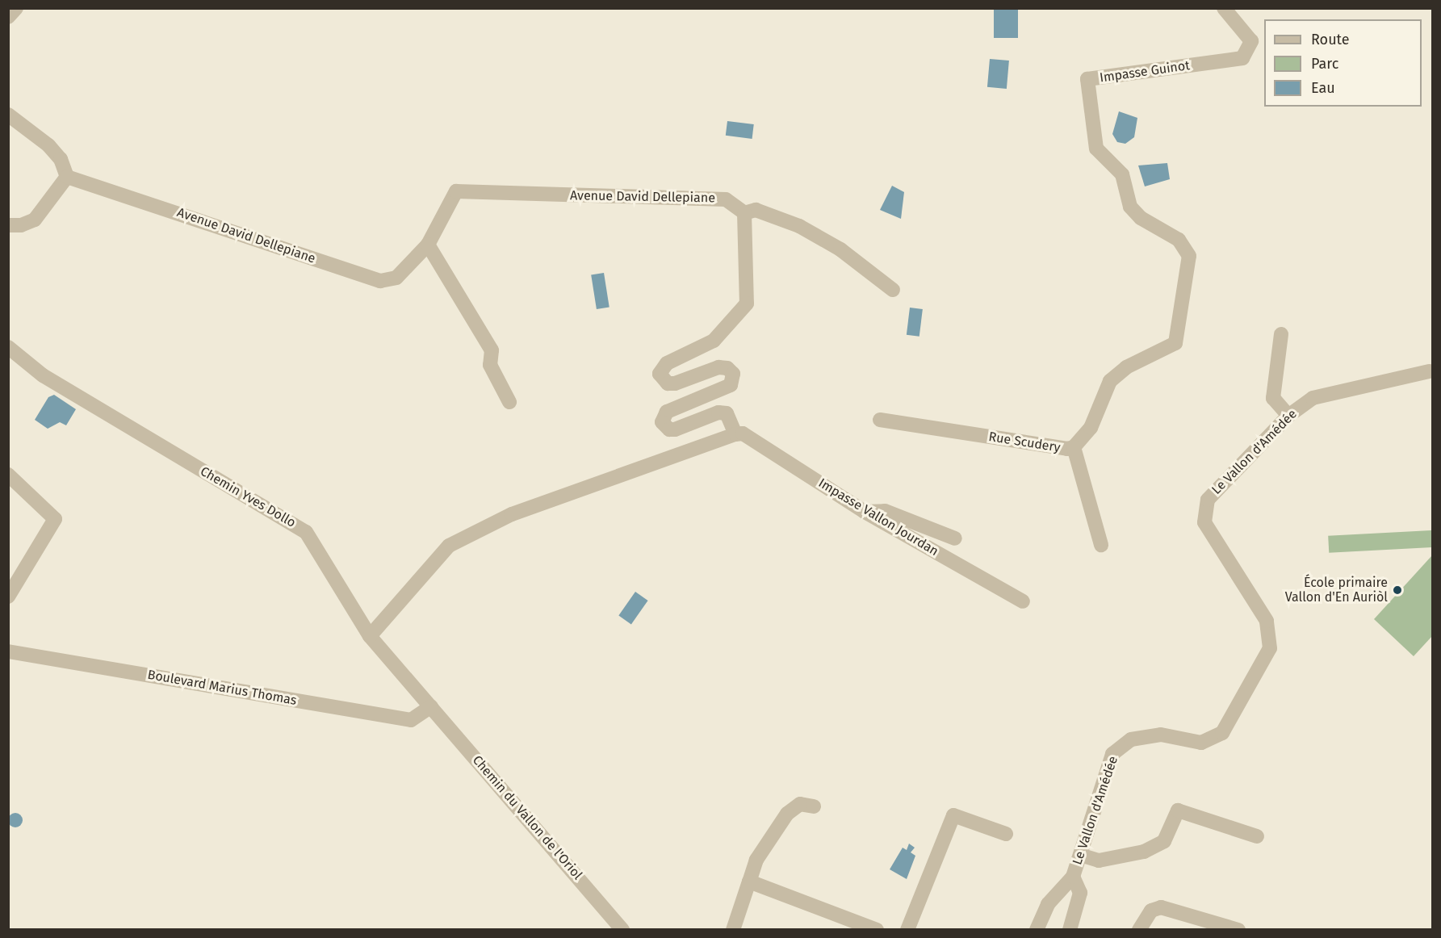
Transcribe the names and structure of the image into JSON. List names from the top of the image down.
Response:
{
  "streets": {
    "street": [
      "Impasse Guinot",
      "Avenue David Dellepiane",
      "Rue Scudery",
      "Le Vallon d'Amédée",
      "Chemin Yves Dollo",
      "Impasse Vallon Jourdan",
      "Boulevard Marius Thomas",
      "Chemin du Vallon de l'Oriol"
    ]
  },
  "crossings": [
    ["Impasse Guinot", "Rue Scudery"],
    ["Chemin Yves Dollo", "Boulevard Marius Thomas"],
    ["Chemin Yves Dollo", "Chemin du Vallon de l'Oriol"],
    ["Boulevard Marius Thomas", "Chemin du Vallon de l'Oriol"]
  ],
  "places": ["École primaire Vallon d'En Auriòl"],
  "legend": ["Route", "Parc", "Eau"]
}
